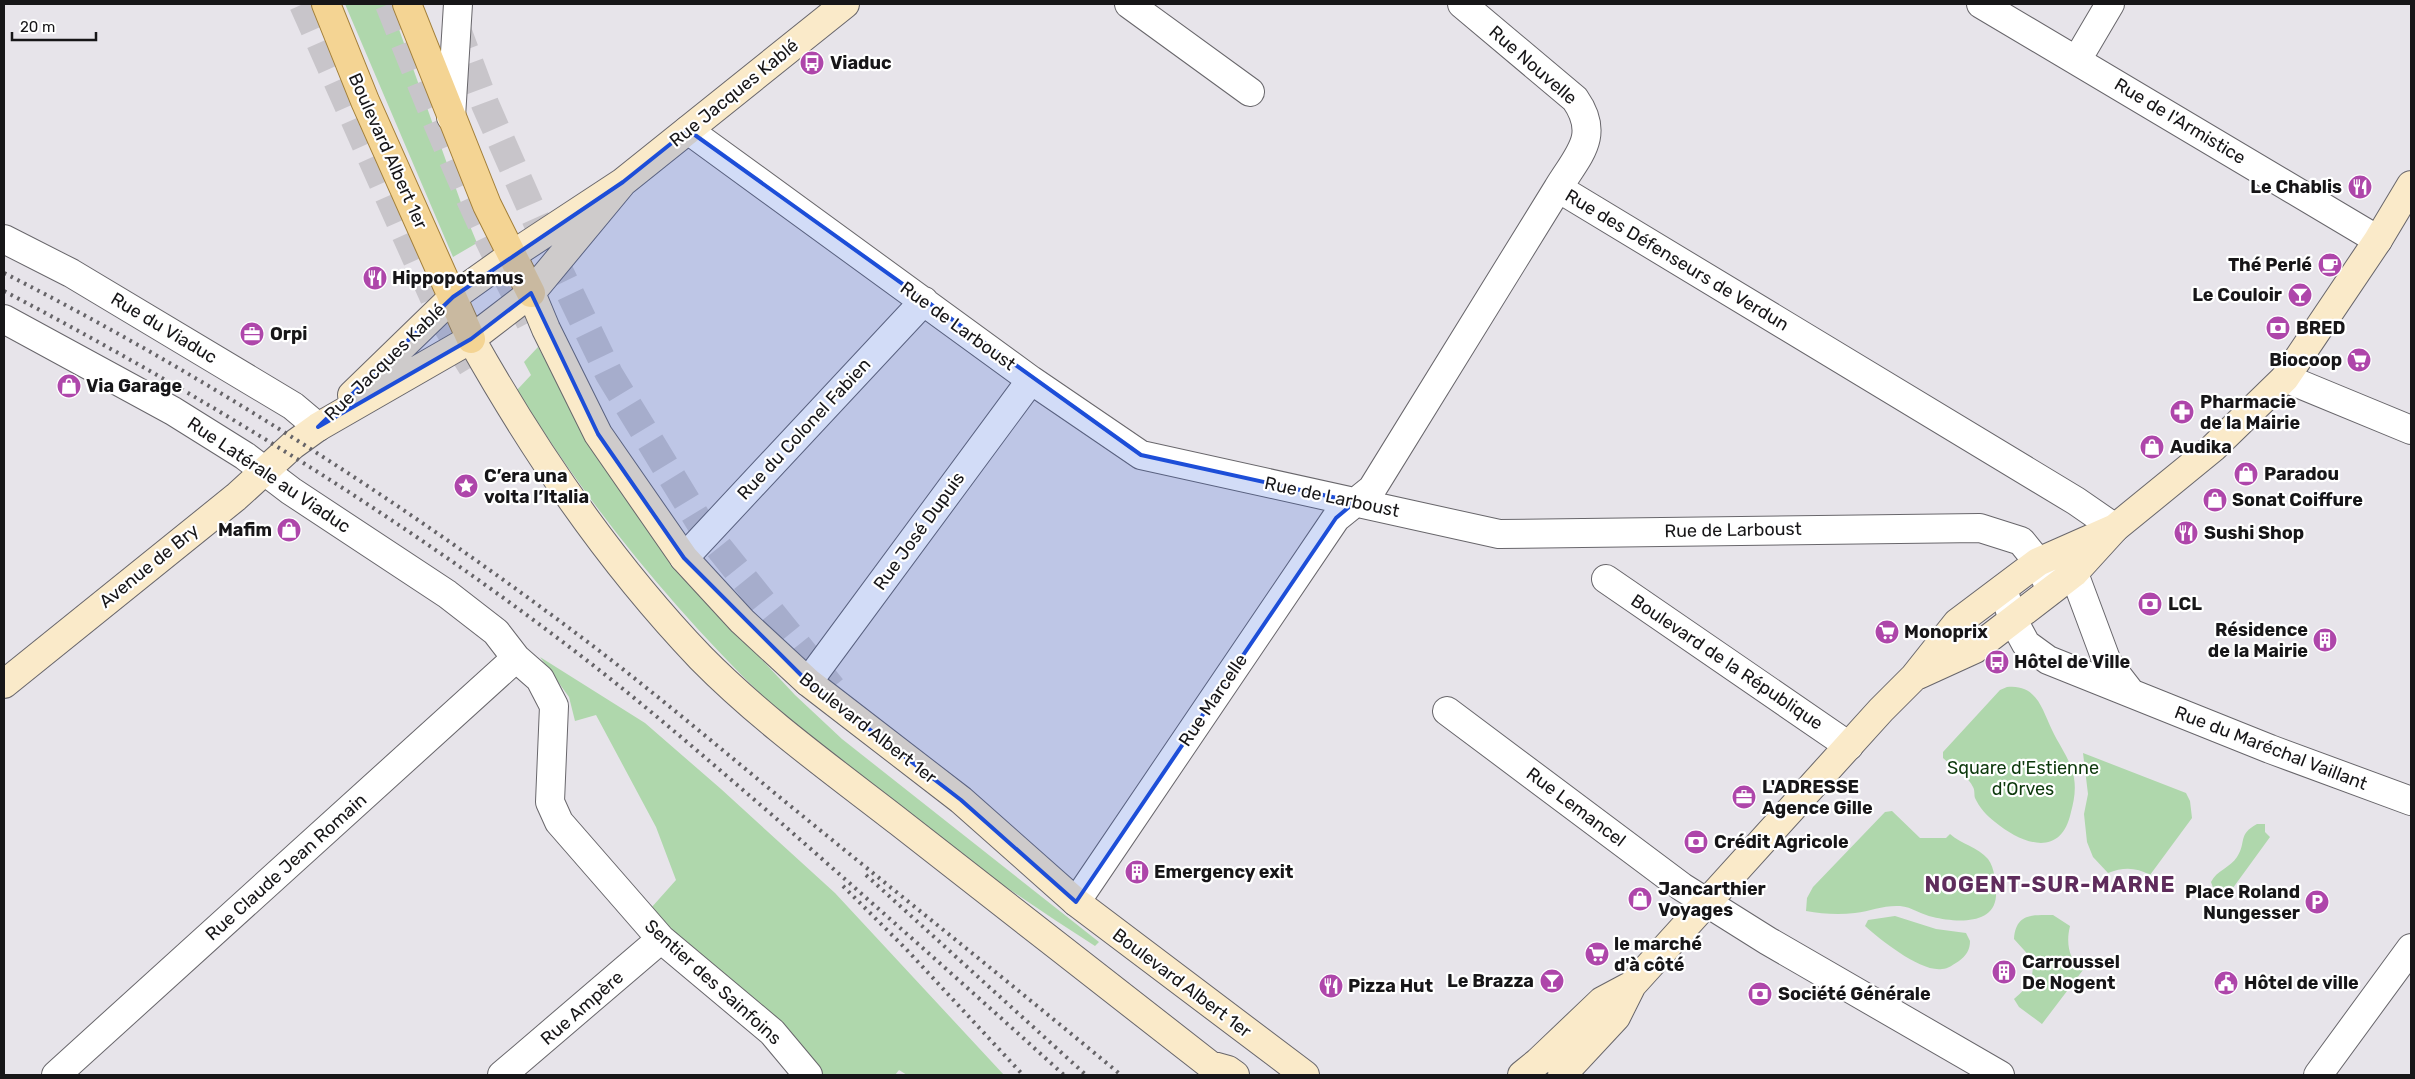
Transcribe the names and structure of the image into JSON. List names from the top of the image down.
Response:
{
  "streets": {
    "main road": ["Boulevard Albert 1er"],
    "street": [
      "Rue Nouvelle",
      "Rue Jacques Kablé",
      "Rue de l'Armistice",
      "Rue des Défenseurs de Verdun",
      "Rue de Larboust",
      "Rue du Viaduc",
      "Rue du Colonel Fabien",
      "Rue Latérale au Viaduc",
      "Rue José Dupuis",
      "Avenue de Bry",
      "Boulevard de la République",
      "Rue Marcelle",
      "Rue du Maréchal Vaillant",
      "Rue Lemancel",
      "Rue Claude Jean Romain",
      "Sentier des Sainfoins",
      "Rue Ampère"
    ]
  },
  "crossings": [
    ["Rue Nouvelle", "Rue des Défenseurs de Verdun"],
    ["Rue Jacques Kablé", "Boulevard Albert 1er"],
    ["Rue Jacques Kablé", "Rue de Larboust"],
    ["Rue Jacques Kablé", "Rue du Viaduc"],
    ["Rue Jacques Kablé", "Avenue de Bry"],
    ["Boulevard Albert 1er", "Rue du Colonel Fabien"],
    ["Boulevard Albert 1er", "Rue José Dupuis"],
    ["Boulevard Albert 1er", "Rue Marcelle"],
    ["Rue des Défenseurs de Verdun", "Rue de Larboust"],
    ["Rue des Défenseurs de Verdun", "Rue Marcelle"],
    ["Rue de Larboust", "Rue du Colonel Fabien"],
    ["Rue de Larboust", "Rue José Dupuis"],
    ["Rue de Larboust", "Rue Marcelle"],
    ["Rue Latérale au Viaduc", "Avenue de Bry"],
    ["Rue Latérale au Viaduc", "Rue Claude Jean Romain"],
    ["Rue Latérale au Viaduc", "Sentier des Sainfoins"],
    ["Rue Claude Jean Romain", "Sentier des Sainfoins"],
    ["Sentier des Sainfoins", "Rue Ampère"]
  ],
  "districts": ["NOGENT-SUR-MARNE"],
  "parks": ["Square d'Estienne d'Orves"],
  "places": {
    "bus stop": ["Viaduc", "Hôtel de Ville"],
    "restaurant": [
      "Le Chablis",
      "Hippopotamus",
      "Sushi Shop",
      "Pizza Hut"
    ],
    "cafe": ["Thé Perlé"],
    "bar": ["Le Couloir", "Le Brazza"],
    "bank": [
      "BRED",
      "LCL",
      "Crédit Agricole",
      "Société Générale"
    ],
    "office": ["Orpi", "L'ADRESSE Agence Gille"],
    "supermarket": ["Biocoop", "Monoprix", "le marché d'à côté"],
    "shop": [
      "Via Garage",
      "Audika",
      "Paradou",
      "Sonat Coiffure",
      "Mafim",
      "Jancarthier Voyages"
    ],
    "pharmacy": ["Pharmacie de la Mairie"],
    "place": ["C’era una volta l’Italia"],
    "building": ["Résidence de la Mairie", "Emergency exit", "Carroussel De Nogent"],
    "parking": ["Place Roland Nungesser"],
    "public building": ["Hôtel de ville"]
  },
  "scale_bar": "20 m"
}
